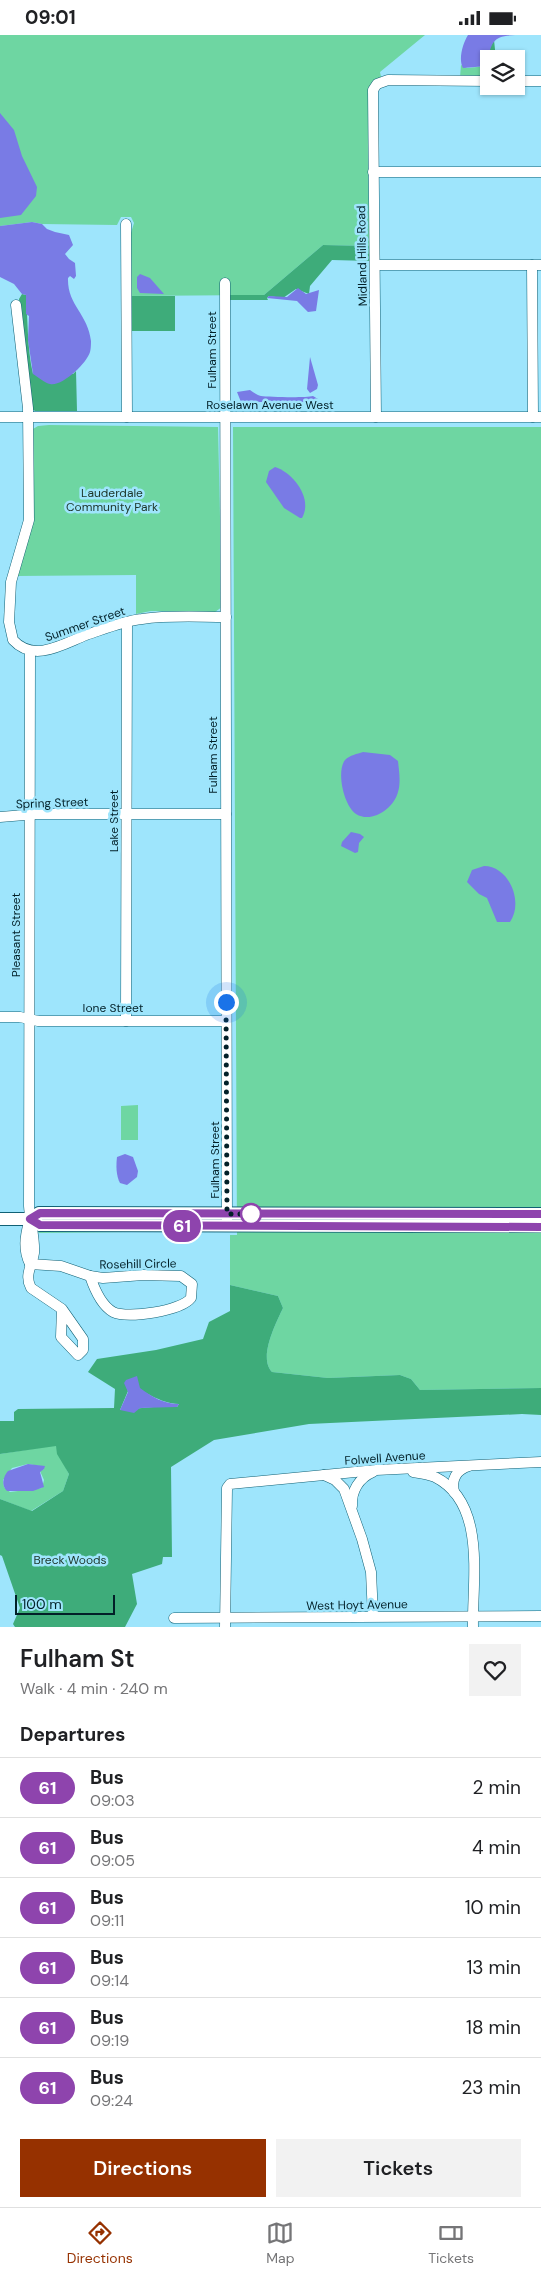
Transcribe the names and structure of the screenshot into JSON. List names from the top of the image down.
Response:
{
  "streets": {
    "street": [
      "Midland Hills Road",
      "Fulham Street",
      "Roselawn Avenue West",
      "Summer Street",
      "Spring Street",
      "Lake Street",
      "Pleasant Street",
      "Ione Street",
      "Rosehill Circle",
      "Folwell Avenue",
      "West Hoyt Avenue"
    ]
  },
  "crossings": [
    ["Midland Hills Road", "Roselawn Avenue West"],
    ["Fulham Street", "Roselawn Avenue West"],
    ["Fulham Street", "Summer Street"],
    ["Fulham Street", "Spring Street"],
    ["Fulham Street", "Ione Street"],
    ["Summer Street", "Lake Street"],
    ["Summer Street", "Pleasant Street"],
    ["Spring Street", "Lake Street"],
    ["Spring Street", "Pleasant Street"],
    ["Lake Street", "Ione Street"],
    ["Pleasant Street", "Ione Street"],
    ["Pleasant Street", "Rosehill Circle"],
    ["Folwell Avenue", "West Hoyt Avenue"]
  ],
  "parks": ["Lauderdale Community Park", "Breck Woods"],
  "lines": ["bus line 61"],
  "scale_bar": "100 m",
  "page": {
    "status": "09:01",
    "on_map": "61",
    "scale": "100 m",
    "heading": [
      ["Fulham St", "Walk · 4 min · 240 m"],
      "Departures"
    ],
    "list": [
      {
        "mark": "61",
        "name": "Bus",
        "note": "09:03",
        "value": "2 min"
      },
      {
        "mark": "61",
        "name": "Bus",
        "note": "09:05",
        "value": "4 min"
      },
      {
        "mark": "61",
        "name": "Bus",
        "note": "09:11",
        "value": "10 min"
      },
      {
        "mark": "61",
        "name": "Bus",
        "note": "09:14",
        "value": "13 min"
      },
      {
        "mark": "61",
        "name": "Bus",
        "note": "09:19",
        "value": "18 min"
      },
      {
        "mark": "61",
        "name": "Bus",
        "note": "09:24",
        "value": "23 min"
      }
    ],
    "buttons": ["Directions", "Tickets"],
    "tabs": ["Directions", "Map", "Tickets"]
  }
}
